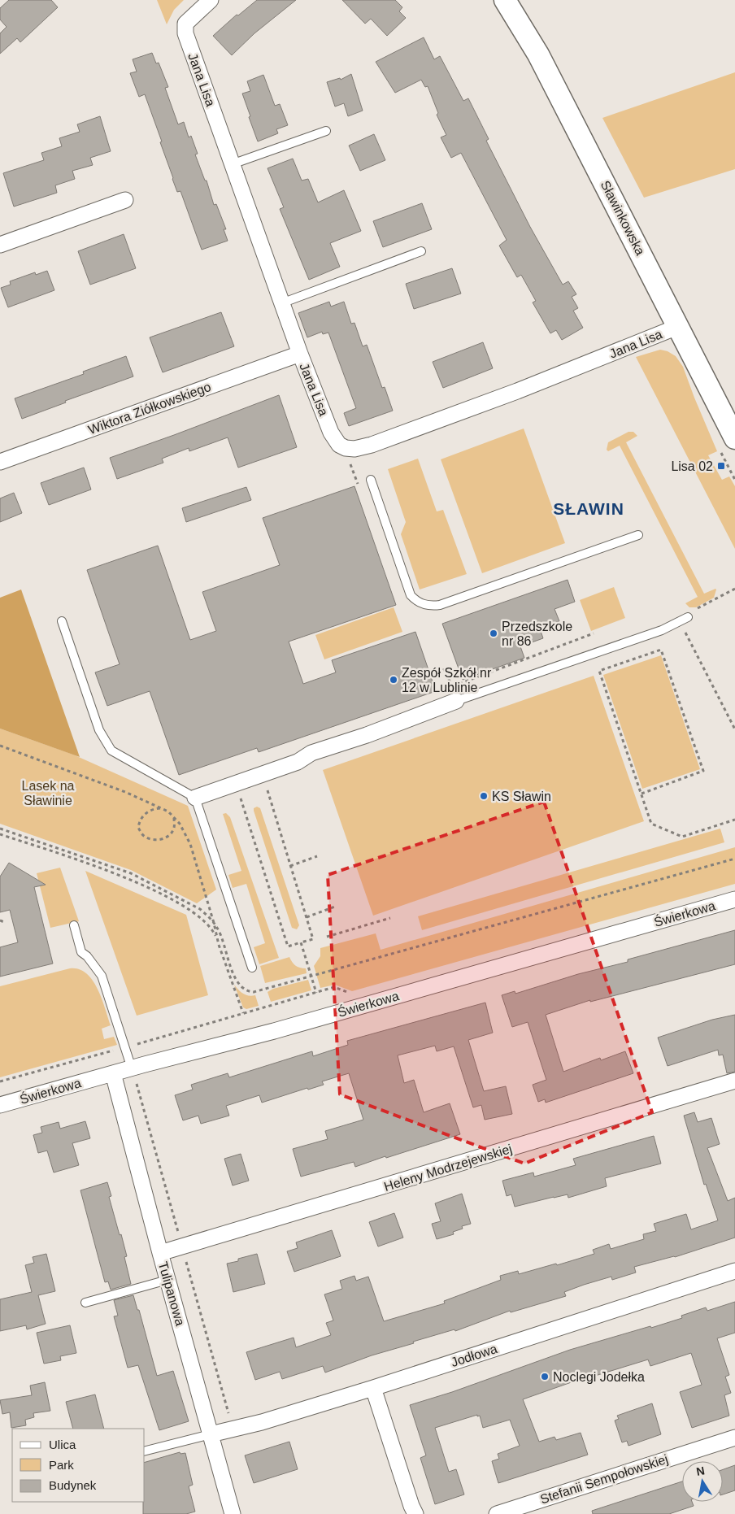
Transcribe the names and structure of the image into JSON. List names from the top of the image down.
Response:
{
  "streets": {
    "street": [
      "Jana Lisa",
      "Sławinkowska",
      "Wiktora Ziółkowskiego",
      "Świerkowa",
      "Heleny Modrzejewskiej",
      "Tulipanowa",
      "Jodłowa",
      "Stefanii Sempołowskiej"
    ]
  },
  "crossings": [
    ["Jana Lisa", "Sławinkowska"],
    ["Jana Lisa", "Wiktora Ziółkowskiego"],
    ["Świerkowa", "Tulipanowa"],
    ["Heleny Modrzejewskiej", "Tulipanowa"],
    ["Tulipanowa", "Jodłowa"]
  ],
  "districts": ["SŁAWIN"],
  "parks": ["Lasek na Sławinie"],
  "places": {
    "transit": ["Lisa 02"],
    "other": [
      "Przedszkole nr 86",
      "Zespół Szkół nr 12 w Lublinie",
      "KS Sławin",
      "Noclegi Jodełka"
    ]
  },
  "legend": ["Ulica", "Park", "Budynek"],
  "north": "top"
}
